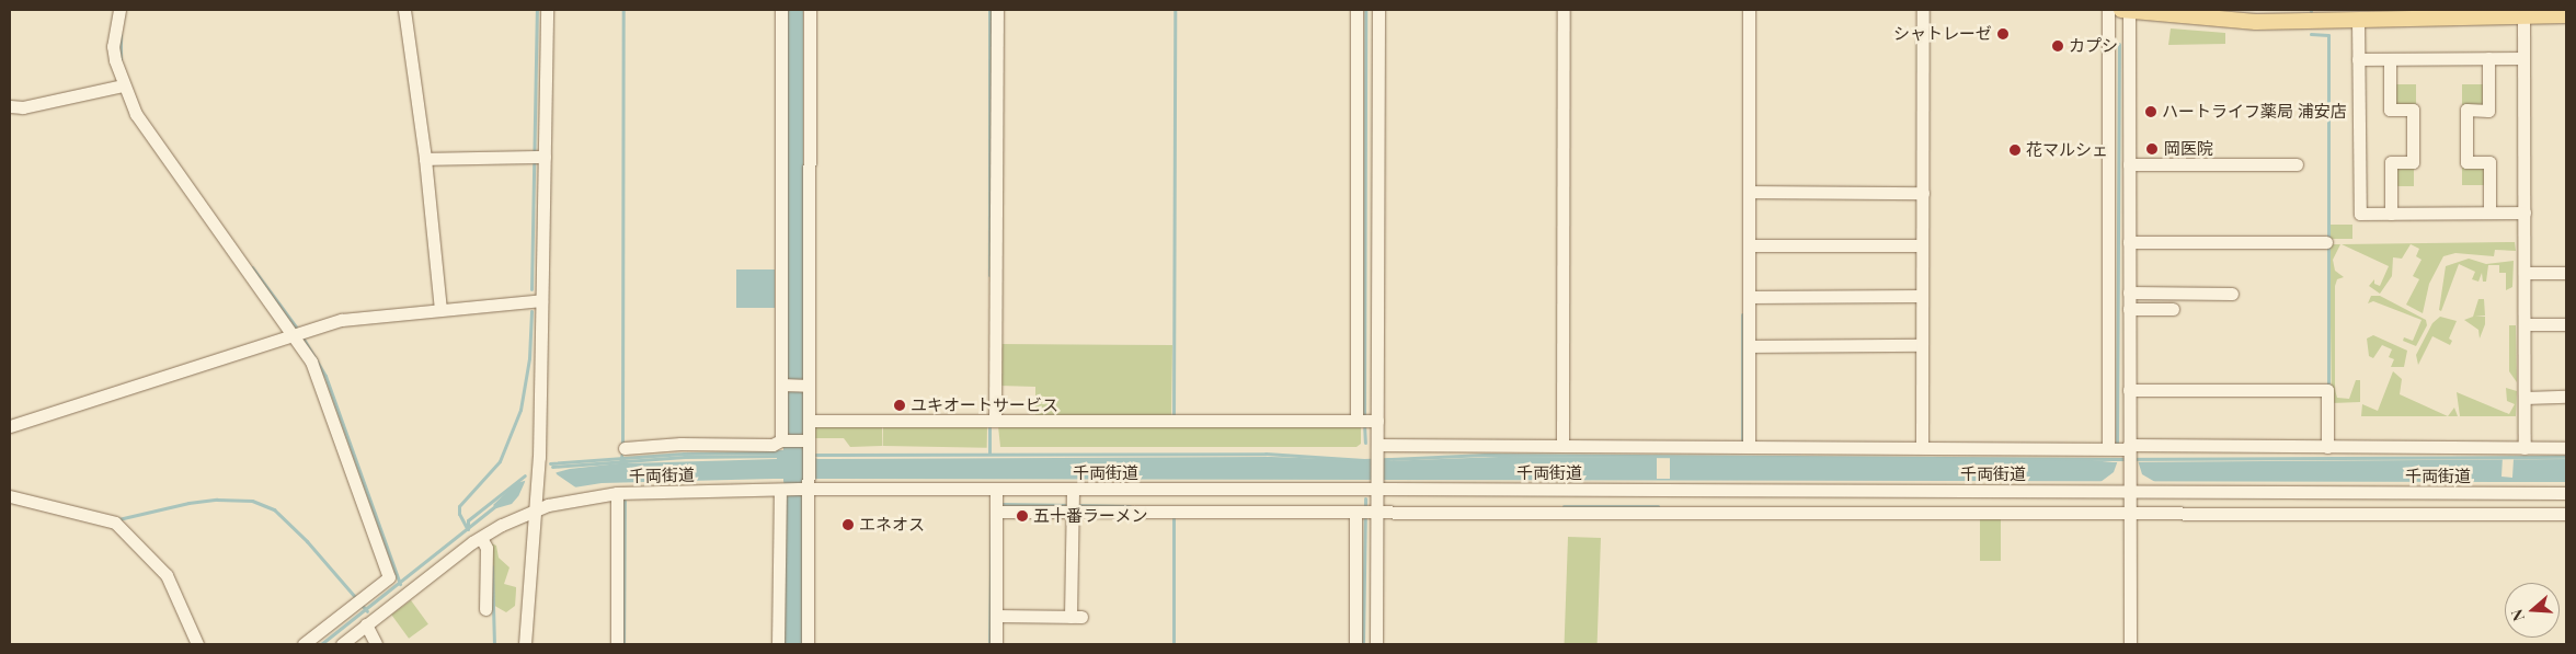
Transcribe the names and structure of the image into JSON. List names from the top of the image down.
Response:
{
  "streets": {
    "street": ["千両街道"]
  },
  "places": [
    "シャトレーゼ",
    "カプシ",
    "ハートライフ薬局 浦安店",
    "岡医院",
    "花マルシェ",
    "ユキオートサービス",
    "五十番ラーメン",
    "エネオス"
  ],
  "north": "left"
}
